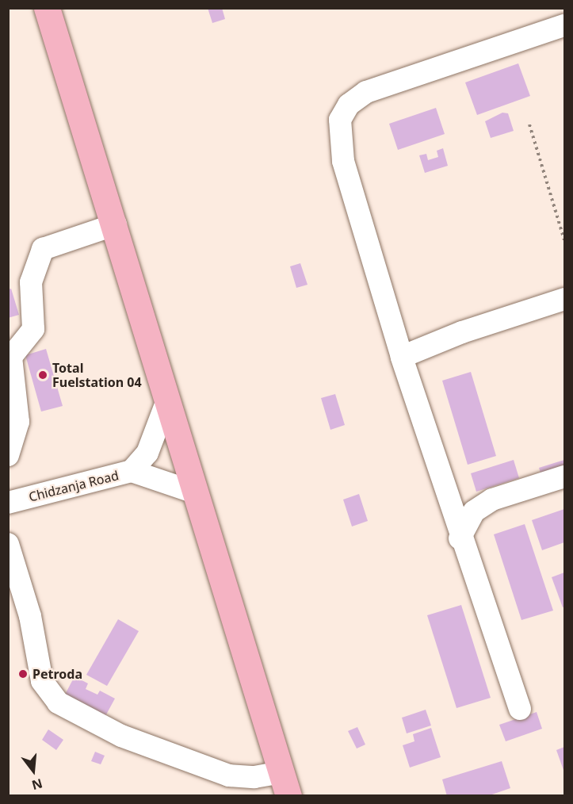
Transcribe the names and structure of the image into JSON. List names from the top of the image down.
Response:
{
  "streets": {
    "street": ["Chidzanja Road"]
  },
  "places": ["Total Fuelstation 04", "Petroda"],
  "north": "bottom"
}
